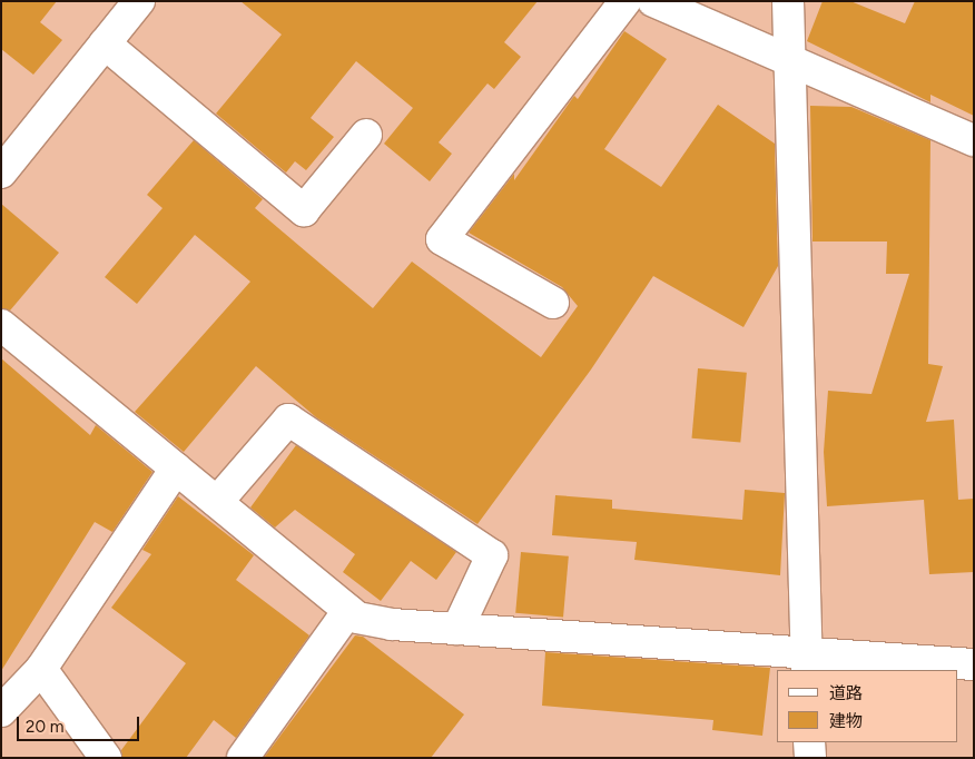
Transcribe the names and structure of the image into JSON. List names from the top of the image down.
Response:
{
  "legend": ["道路", "建物"],
  "scale_bar": "20 m"
}
